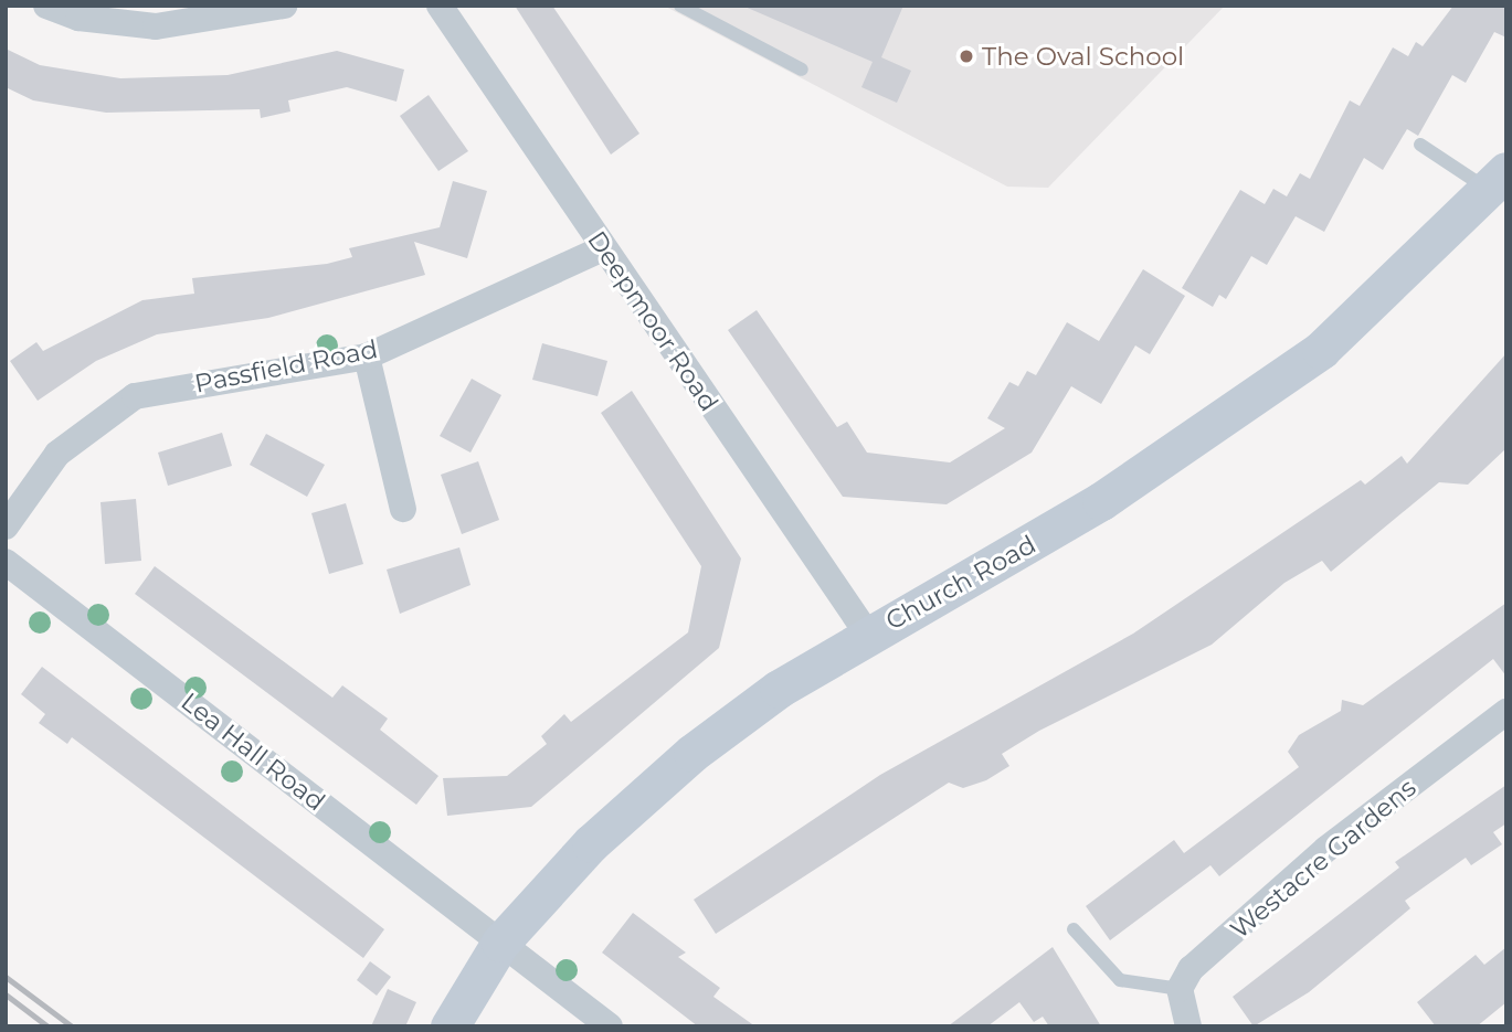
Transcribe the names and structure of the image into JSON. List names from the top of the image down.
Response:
{
  "streets": {
    "street": [
      "Deepmoor Road",
      "Passfield Road",
      "Church Road",
      "Lea Hall Road",
      "Westacre Gardens"
    ]
  },
  "crossings": [
    ["Deepmoor Road", "Passfield Road"],
    ["Deepmoor Road", "Church Road"],
    ["Church Road", "Lea Hall Road"]
  ],
  "places": ["The Oval School"]
}
